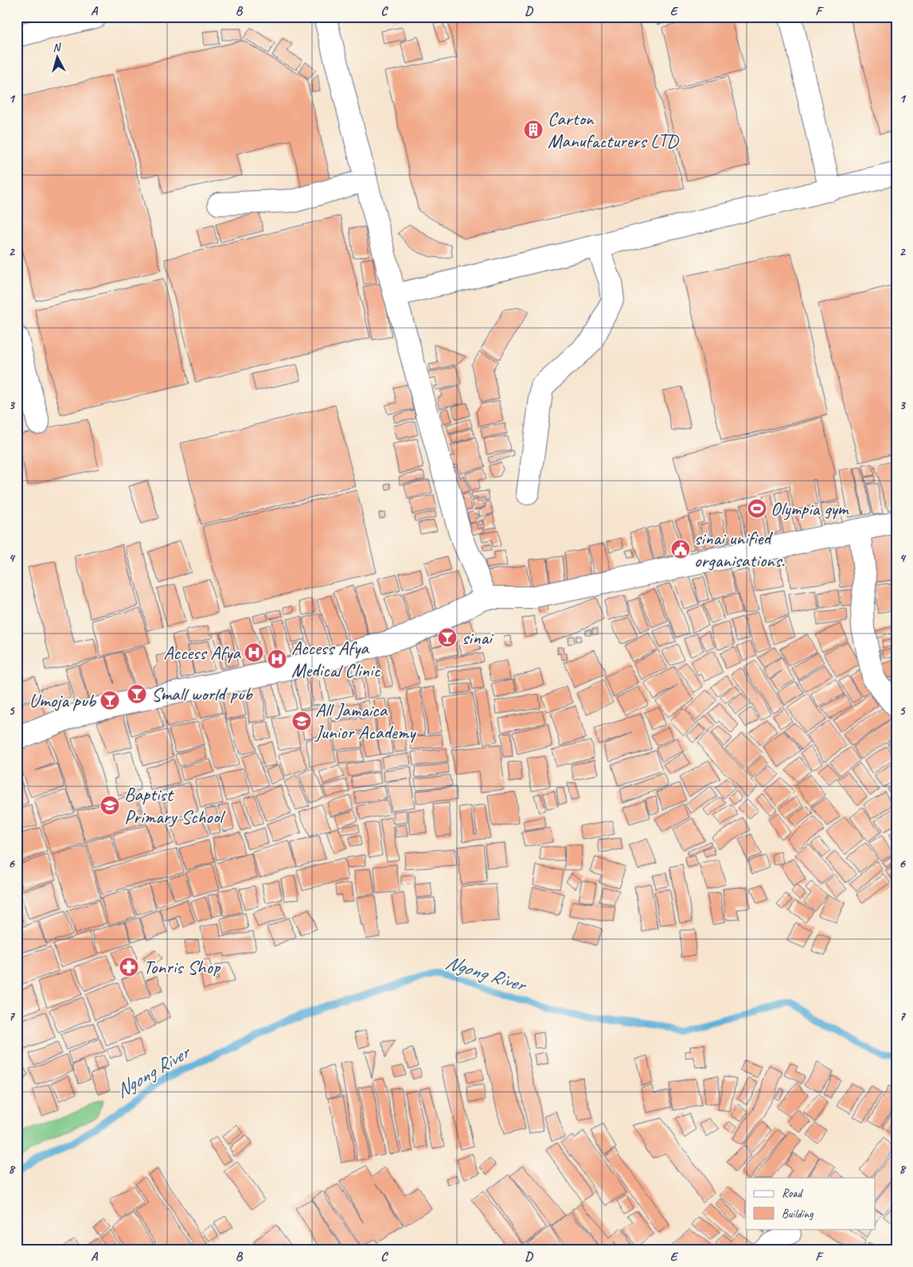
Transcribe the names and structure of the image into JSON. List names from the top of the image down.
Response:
{
  "water": ["Ngong River"],
  "places": {
    "building": ["Carton Manufacturers LTD"],
    "sports": ["Olympia gym"],
    "public building": ["sinai unified organisations."],
    "bar": ["sinai", "Small world pub", "Umoja pub"],
    "hospital": ["Access Afya", "Access Afya Medical Clinic"],
    "school or university": ["All Jamaica Junior Academy", "Baptist Primary School"],
    "pharmacy": ["Tonris Shop"]
  },
  "legend": ["Road", "Building"],
  "north": "top",
  "grid": {
    "columns": [
      "A",
      "B",
      "C",
      "D",
      "E",
      "F"
    ],
    "rows": [
      "1",
      "2",
      "3",
      "4",
      "5",
      "6",
      "7",
      "8"
    ]
  }
}
